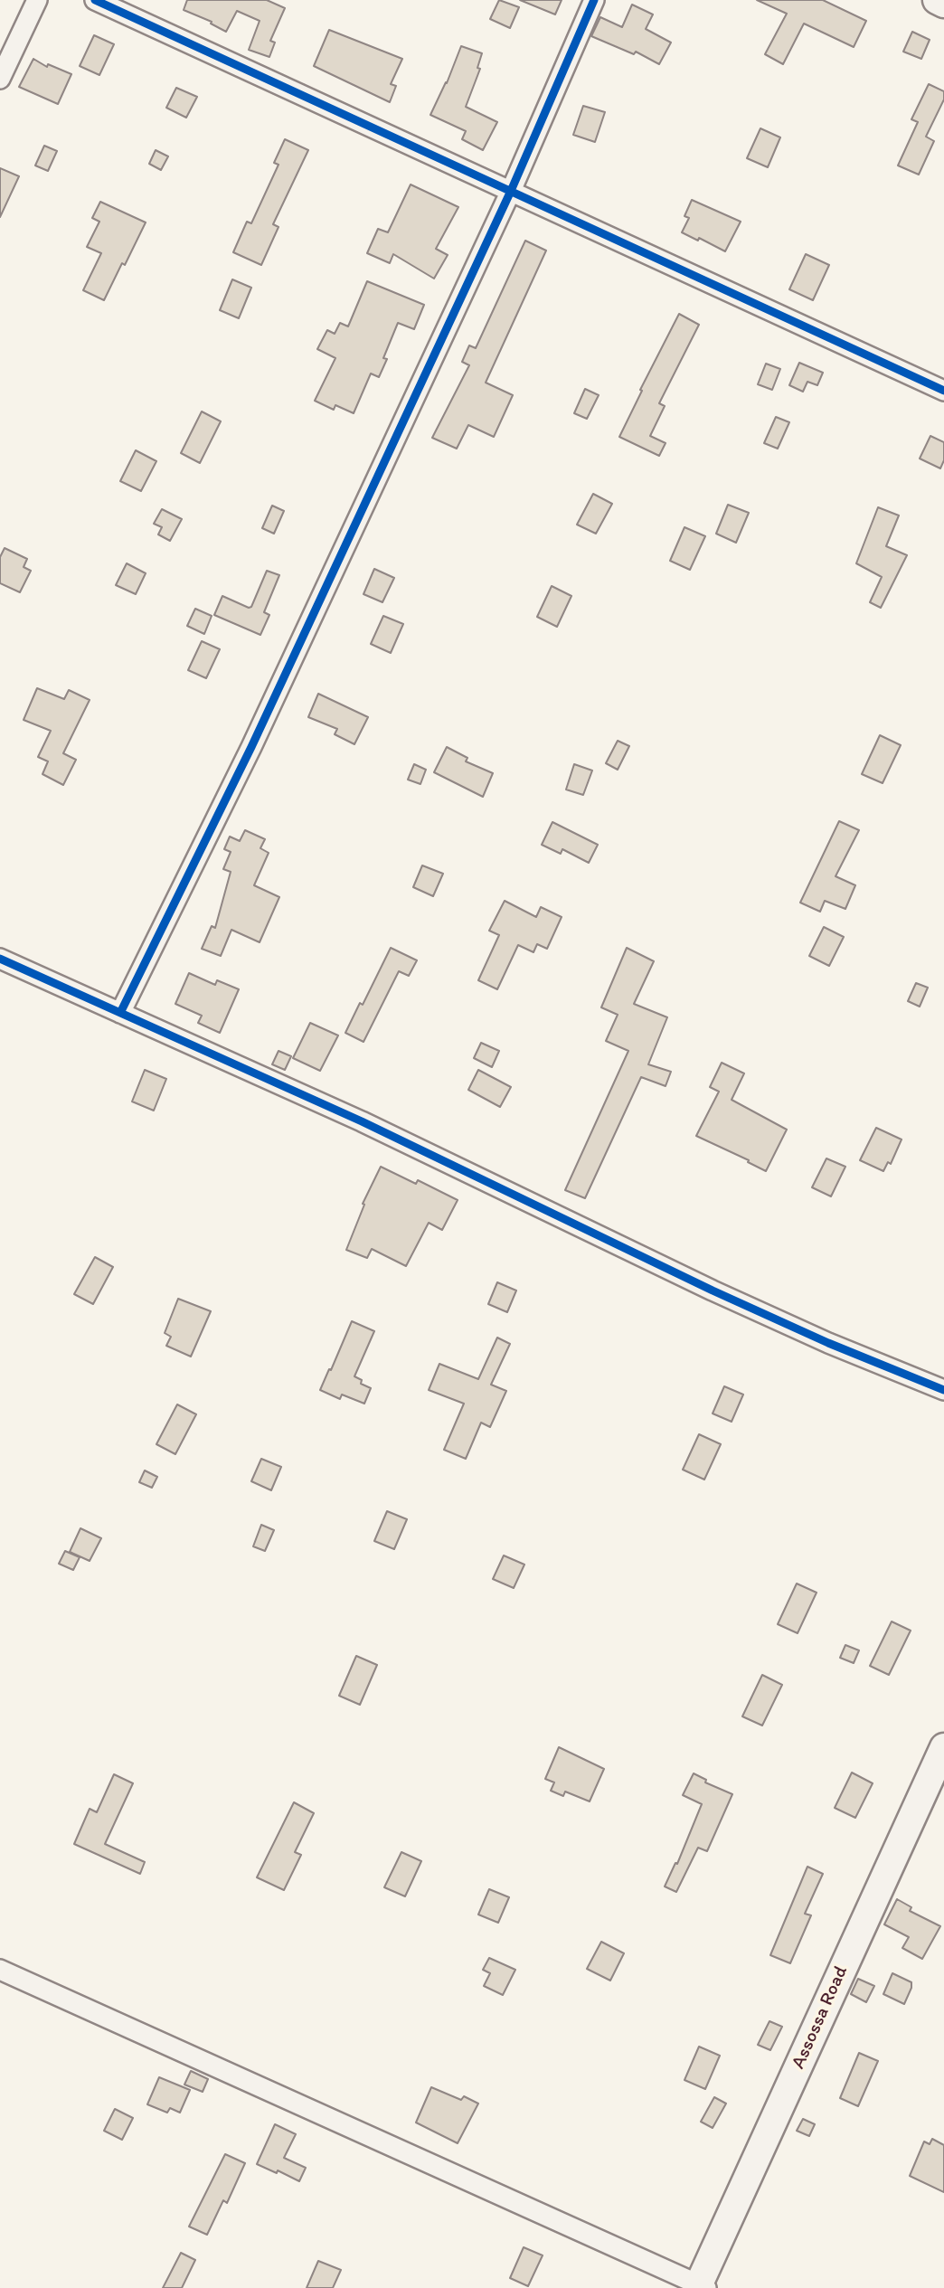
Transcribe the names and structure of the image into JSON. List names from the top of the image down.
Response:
{
  "streets": {
    "street": ["Assossa Road"]
  }
}
